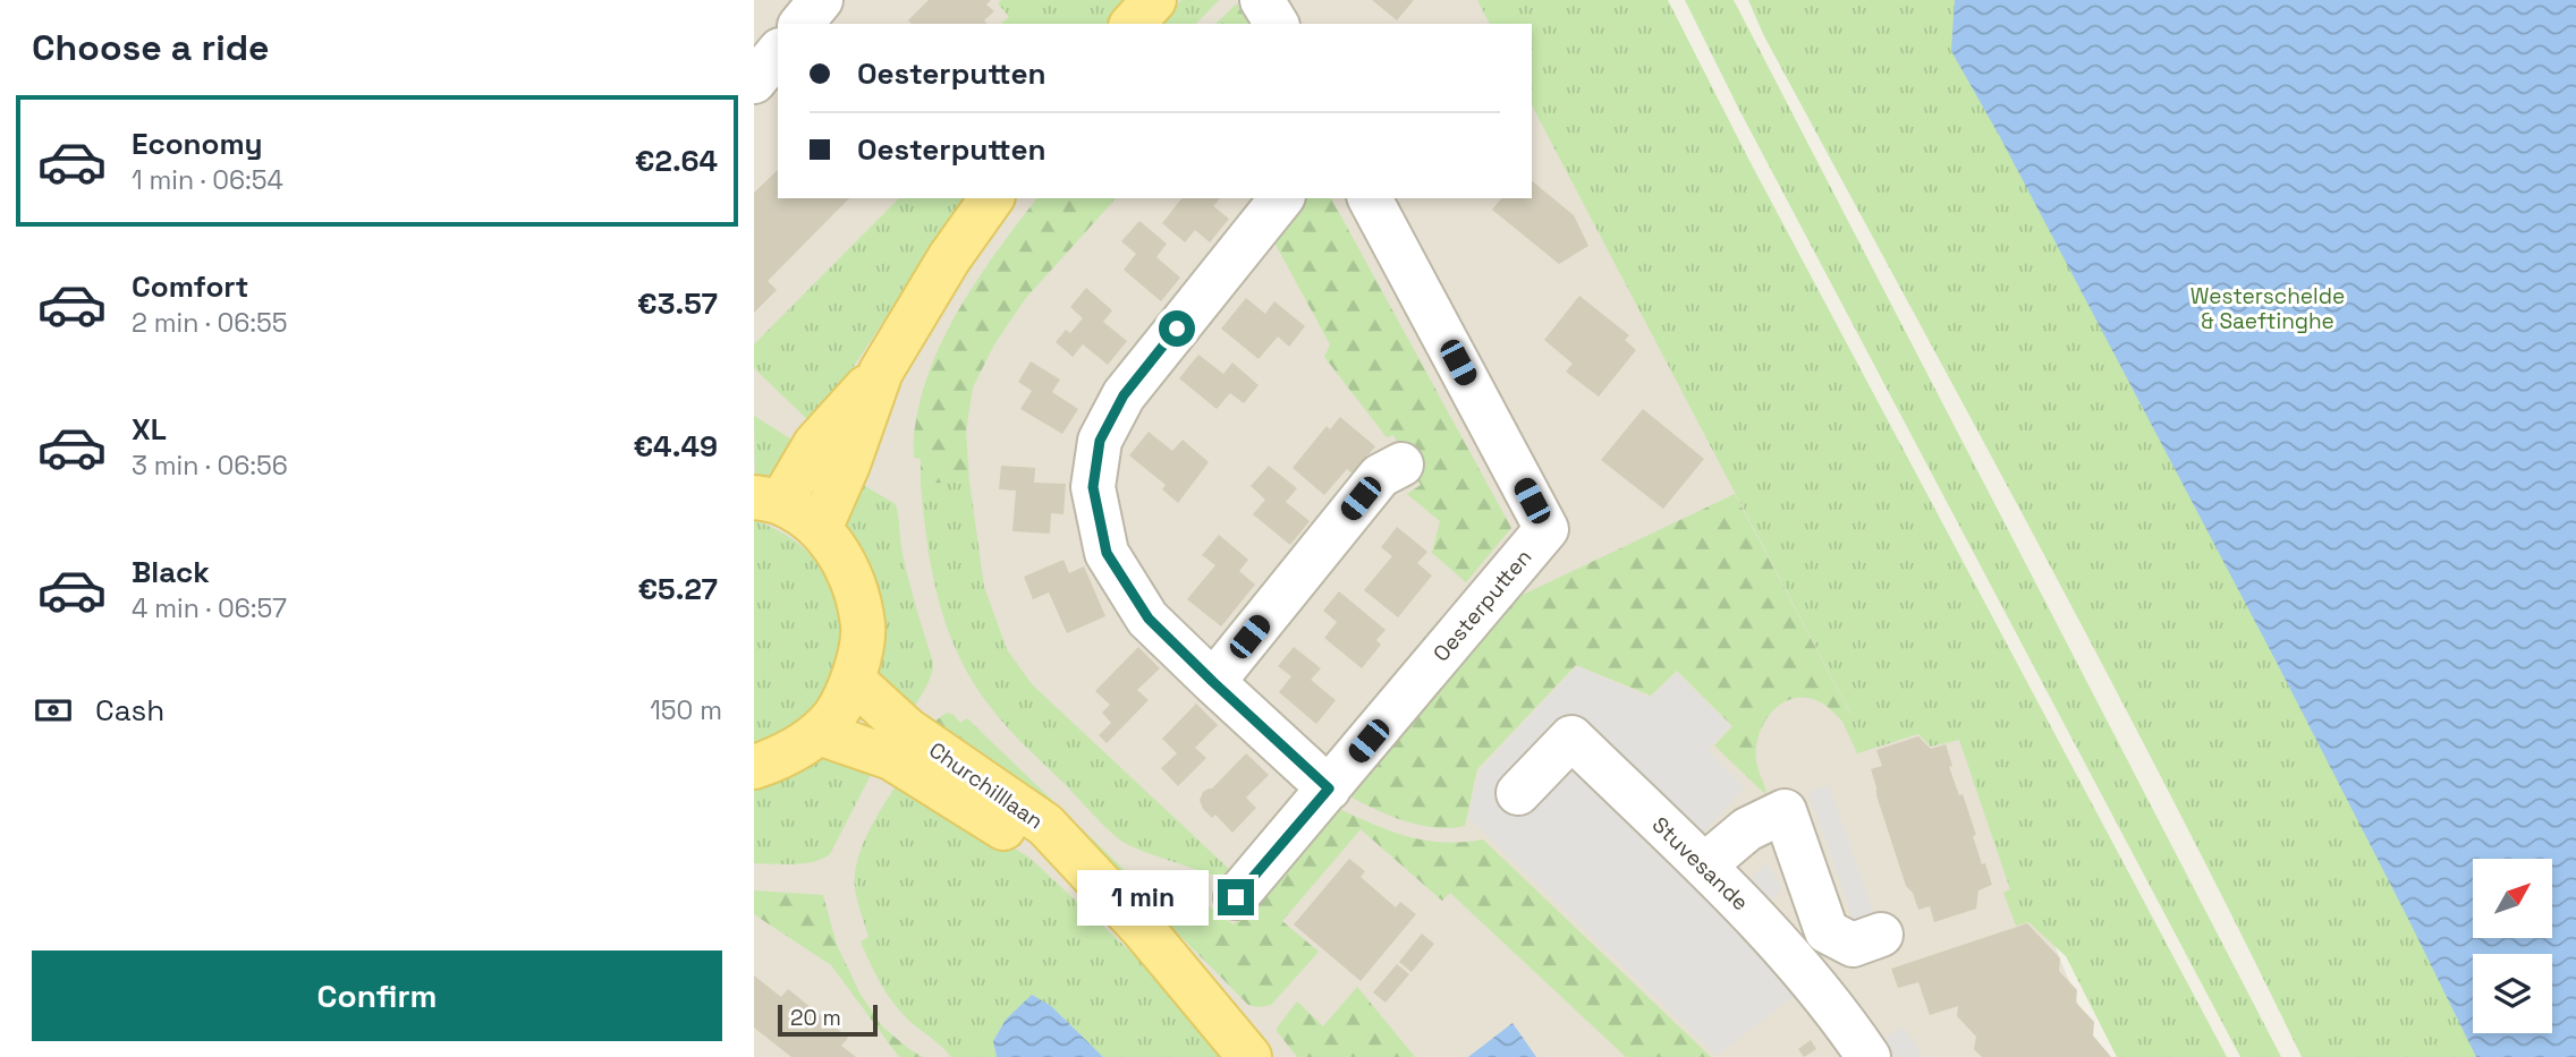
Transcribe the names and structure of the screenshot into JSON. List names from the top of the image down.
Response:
{
  "streets": {
    "main road": ["Churchilllaan"],
    "street": ["Oesterputten", "Stuvesande"]
  },
  "parks": ["Westerschelde & Saeftinghe"],
  "scale_bar": "20 m",
  "north": "top right",
  "page": {
    "heading": "Choose a ride",
    "banner": ["Oesterputten", "Oesterputten"],
    "list": [
      {
        "name": "Economy",
        "note": "1 min · 06:54",
        "value": "€2.64"
      },
      {
        "name": "Comfort",
        "note": "2 min · 06:55",
        "value": "€3.57"
      },
      {
        "name": "XL",
        "note": "3 min · 06:56",
        "value": "€4.49"
      },
      {
        "name": "Black",
        "note": "4 min · 06:57",
        "value": "€5.27"
      }
    ],
    "pay": ["Cash", "150 m"],
    "bubble": "1 min",
    "buttons": "Confirm",
    "scale": "20 m"
  }
}
